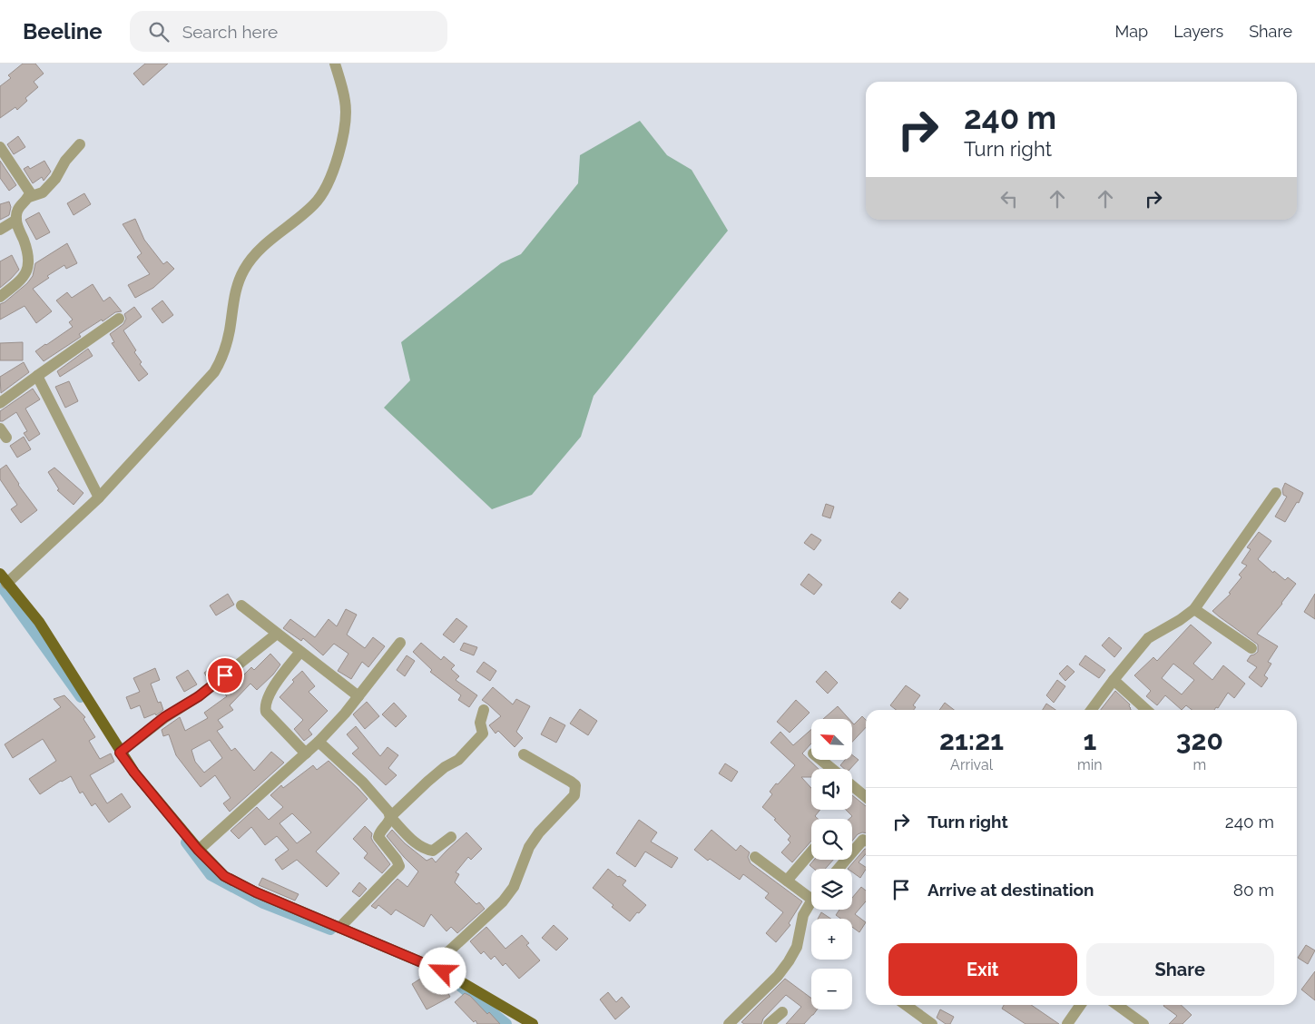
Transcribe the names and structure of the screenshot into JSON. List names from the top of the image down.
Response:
{
  "north": "top left",
  "page": {
    "header": "Beeline",
    "search": "Search here",
    "nav": ["Map", "Layers", "Share"],
    "turn": ["240 m", "Turn right"],
    "eta": [
      "21:21",
      "Arrival",
      "1",
      "min",
      "320",
      "m"
    ],
    "map_buttons": ["+", "−"],
    "list": [
      {
        "name": "Turn right",
        "value": "240 m"
      },
      {
        "name": "Arrive at destination",
        "value": "80 m"
      }
    ],
    "buttons": ["Exit", "Share"]
  }
}
